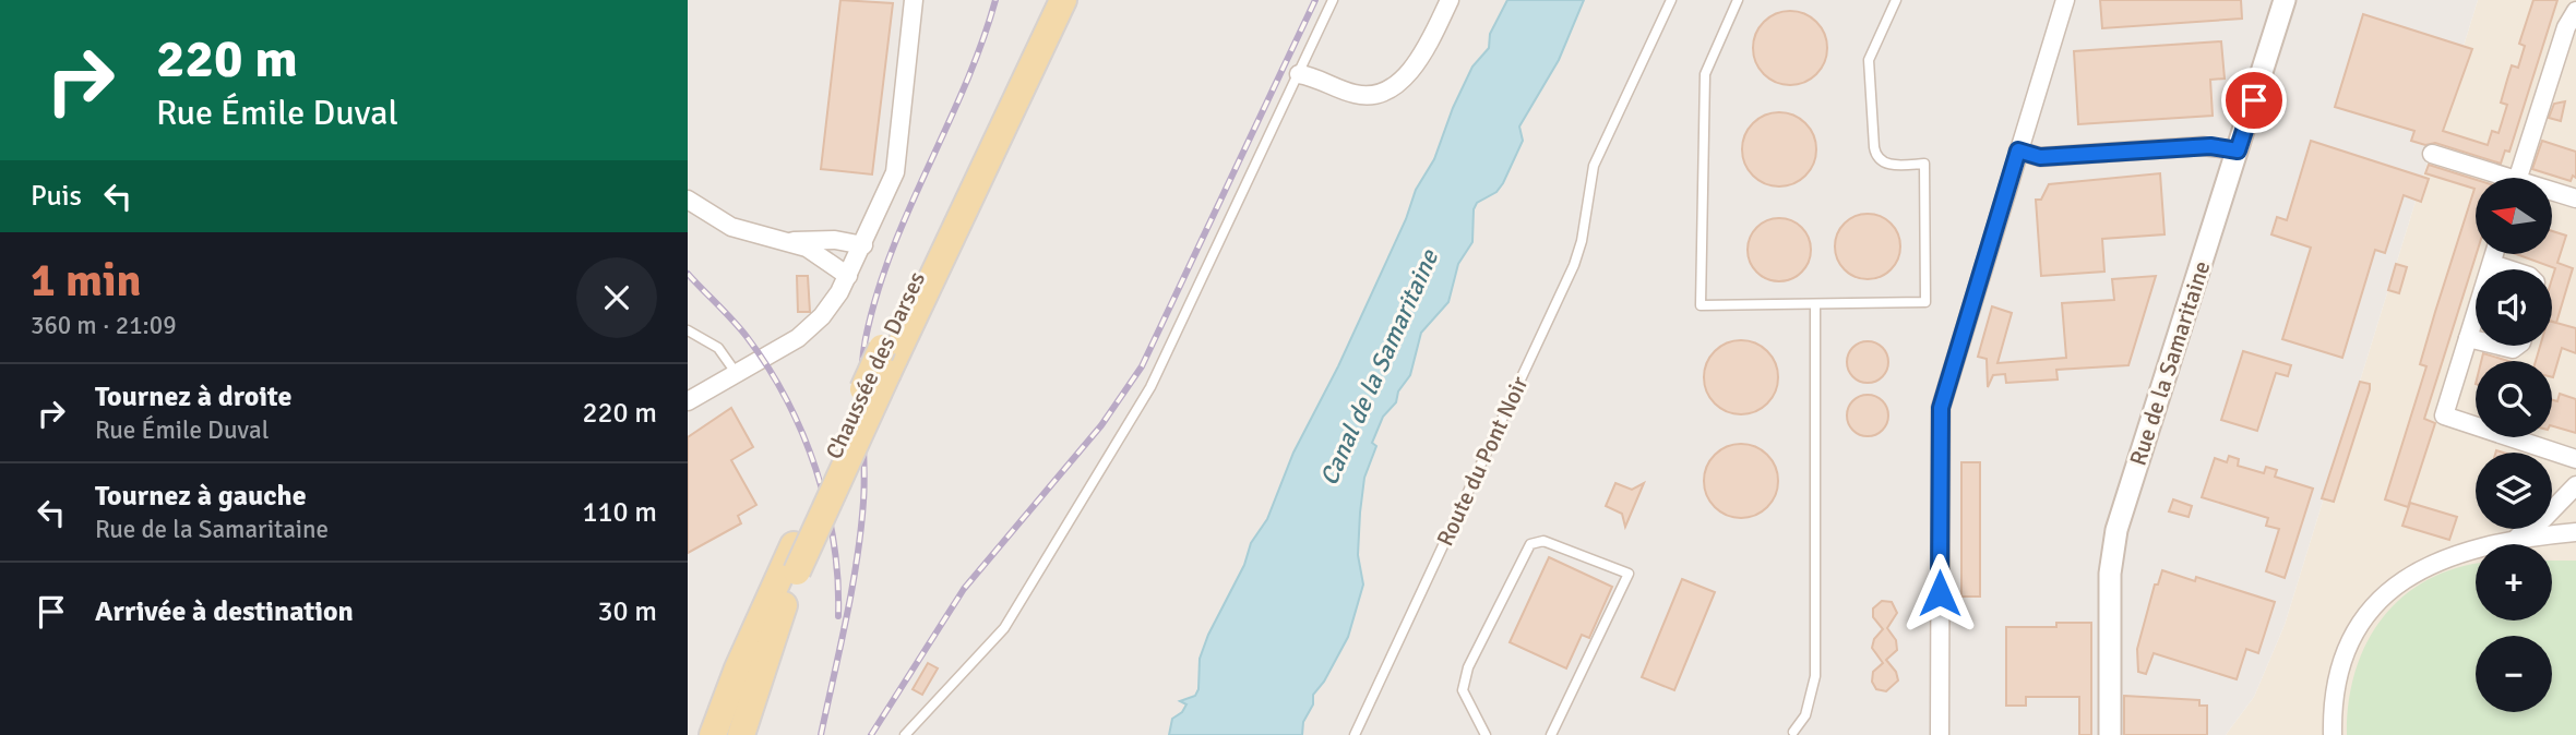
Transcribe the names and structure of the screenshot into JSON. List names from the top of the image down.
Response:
{
  "streets": {
    "main road": ["Chaussée des Darses"],
    "street": ["Rue de la Samaritaine"],
    "lane": ["Route du Pont Noir"]
  },
  "water": ["Canal de la Samaritaine"],
  "north": "left",
  "page": {
    "turn": ["220 m", "Rue Émile Duval"],
    "then": "Puis",
    "map_buttons": ["+", "−"],
    "heading": ["1 min", "360 m · 21:09"],
    "list": [
      {
        "name": "Tournez à droite",
        "note": "Rue Émile Duval",
        "value": "220 m"
      },
      {
        "name": "Tournez à gauche",
        "note": "Rue de la Samaritaine",
        "value": "110 m"
      },
      {
        "name": "Arrivée à destination",
        "value": "30 m"
      }
    ]
  }
}
